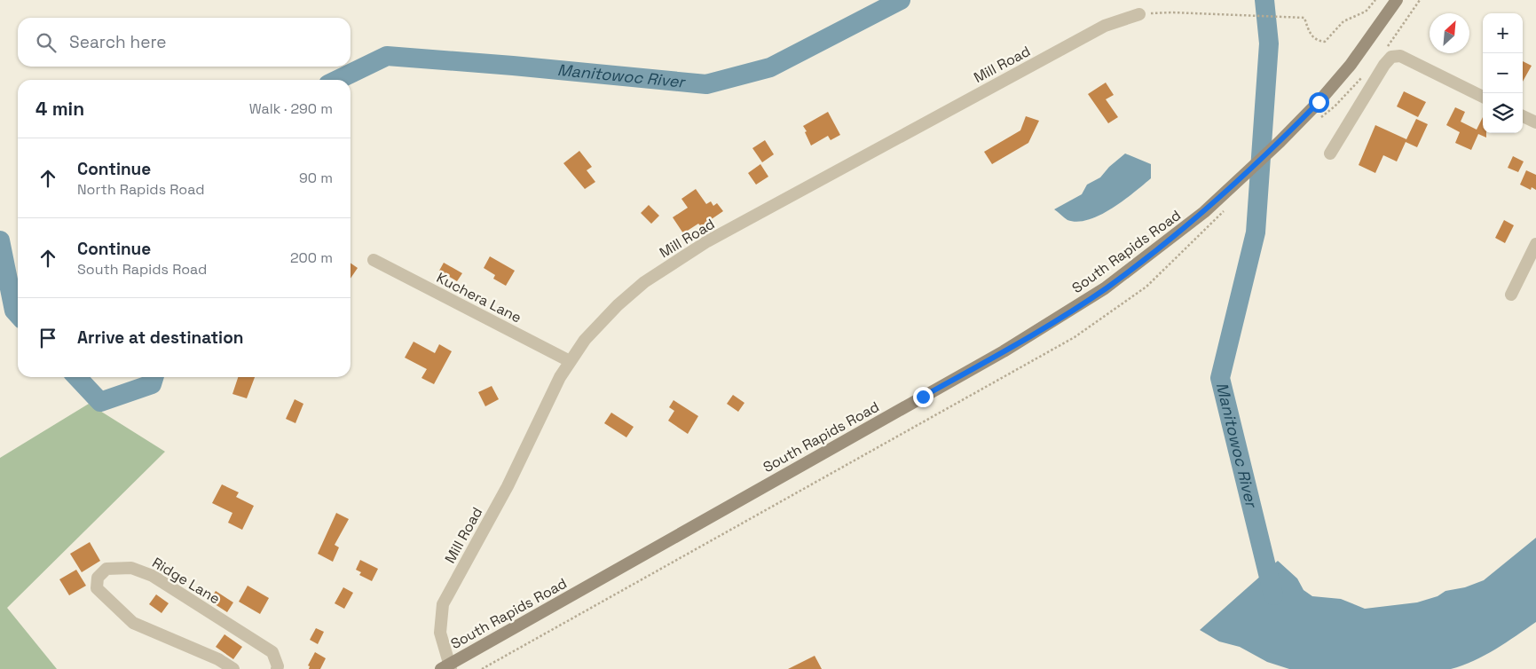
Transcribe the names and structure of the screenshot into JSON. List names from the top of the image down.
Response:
{
  "streets": {
    "main road": ["South Rapids Road"],
    "street": ["Mill Road", "Kuchera Lane", "Ridge Lane"]
  },
  "crossings": [
    ["Mill Road", "South Rapids Road"],
    ["Mill Road", "Kuchera Lane"]
  ],
  "water": ["Manitowoc River"],
  "north": "top right",
  "page": {
    "map_buttons": ["+", "−"],
    "search": "Search here",
    "heading": ["4 min", "Walk · 290 m"],
    "list": [
      ["Continue", "North Rapids Road", "90 m"],
      ["Continue", "South Rapids Road", "200 m"],
      "Arrive at destination"
    ]
  }
}
